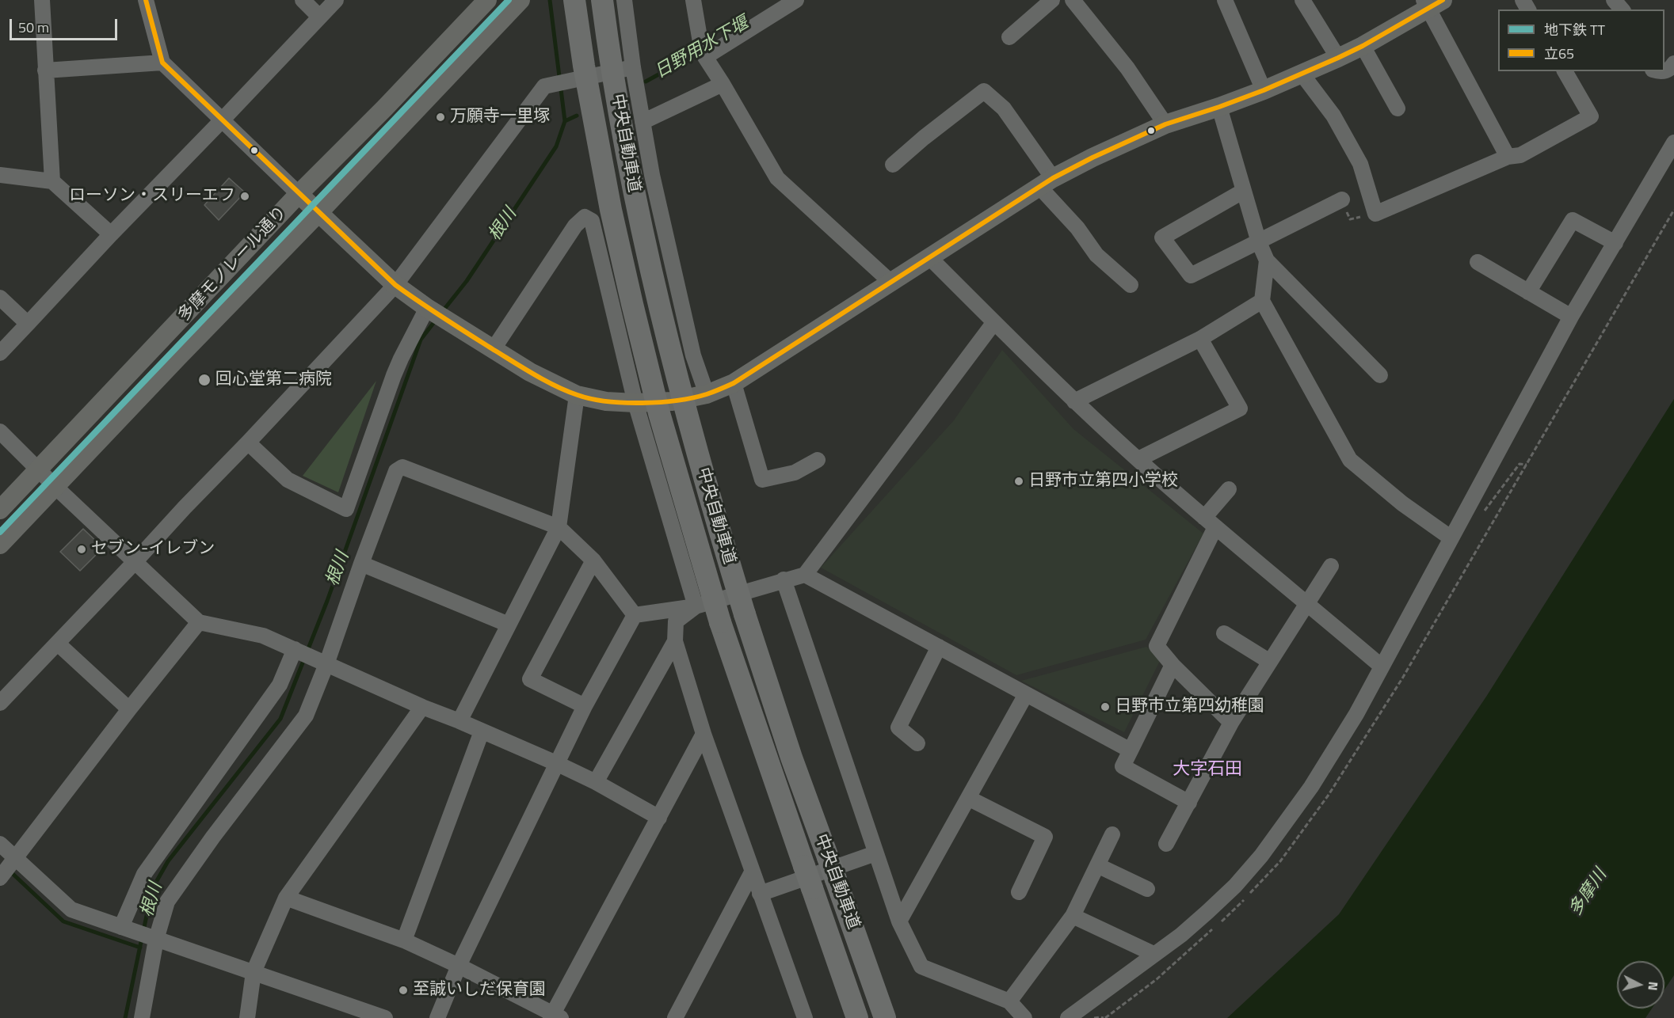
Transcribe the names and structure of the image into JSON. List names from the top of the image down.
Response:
{
  "streets": {
    "highway": ["中央自動車道"],
    "main road": ["多摩モノレール通り"]
  },
  "districts": ["大字石田"],
  "water": ["日野用水下堰", "根川", "多摩川"],
  "places": [
    "万願寺一里塚",
    "ローソン・スリーエフ",
    "回心堂第二病院",
    "日野市立第四小学校",
    "セブン-イレブン",
    "日野市立第四幼稚園",
    "至誠いしだ保育園"
  ],
  "lines": ["metro line TT", "transit line 立65"],
  "legend": ["地下鉄 TT", "立65"],
  "scale_bar": "50 m",
  "north": "right"
}
